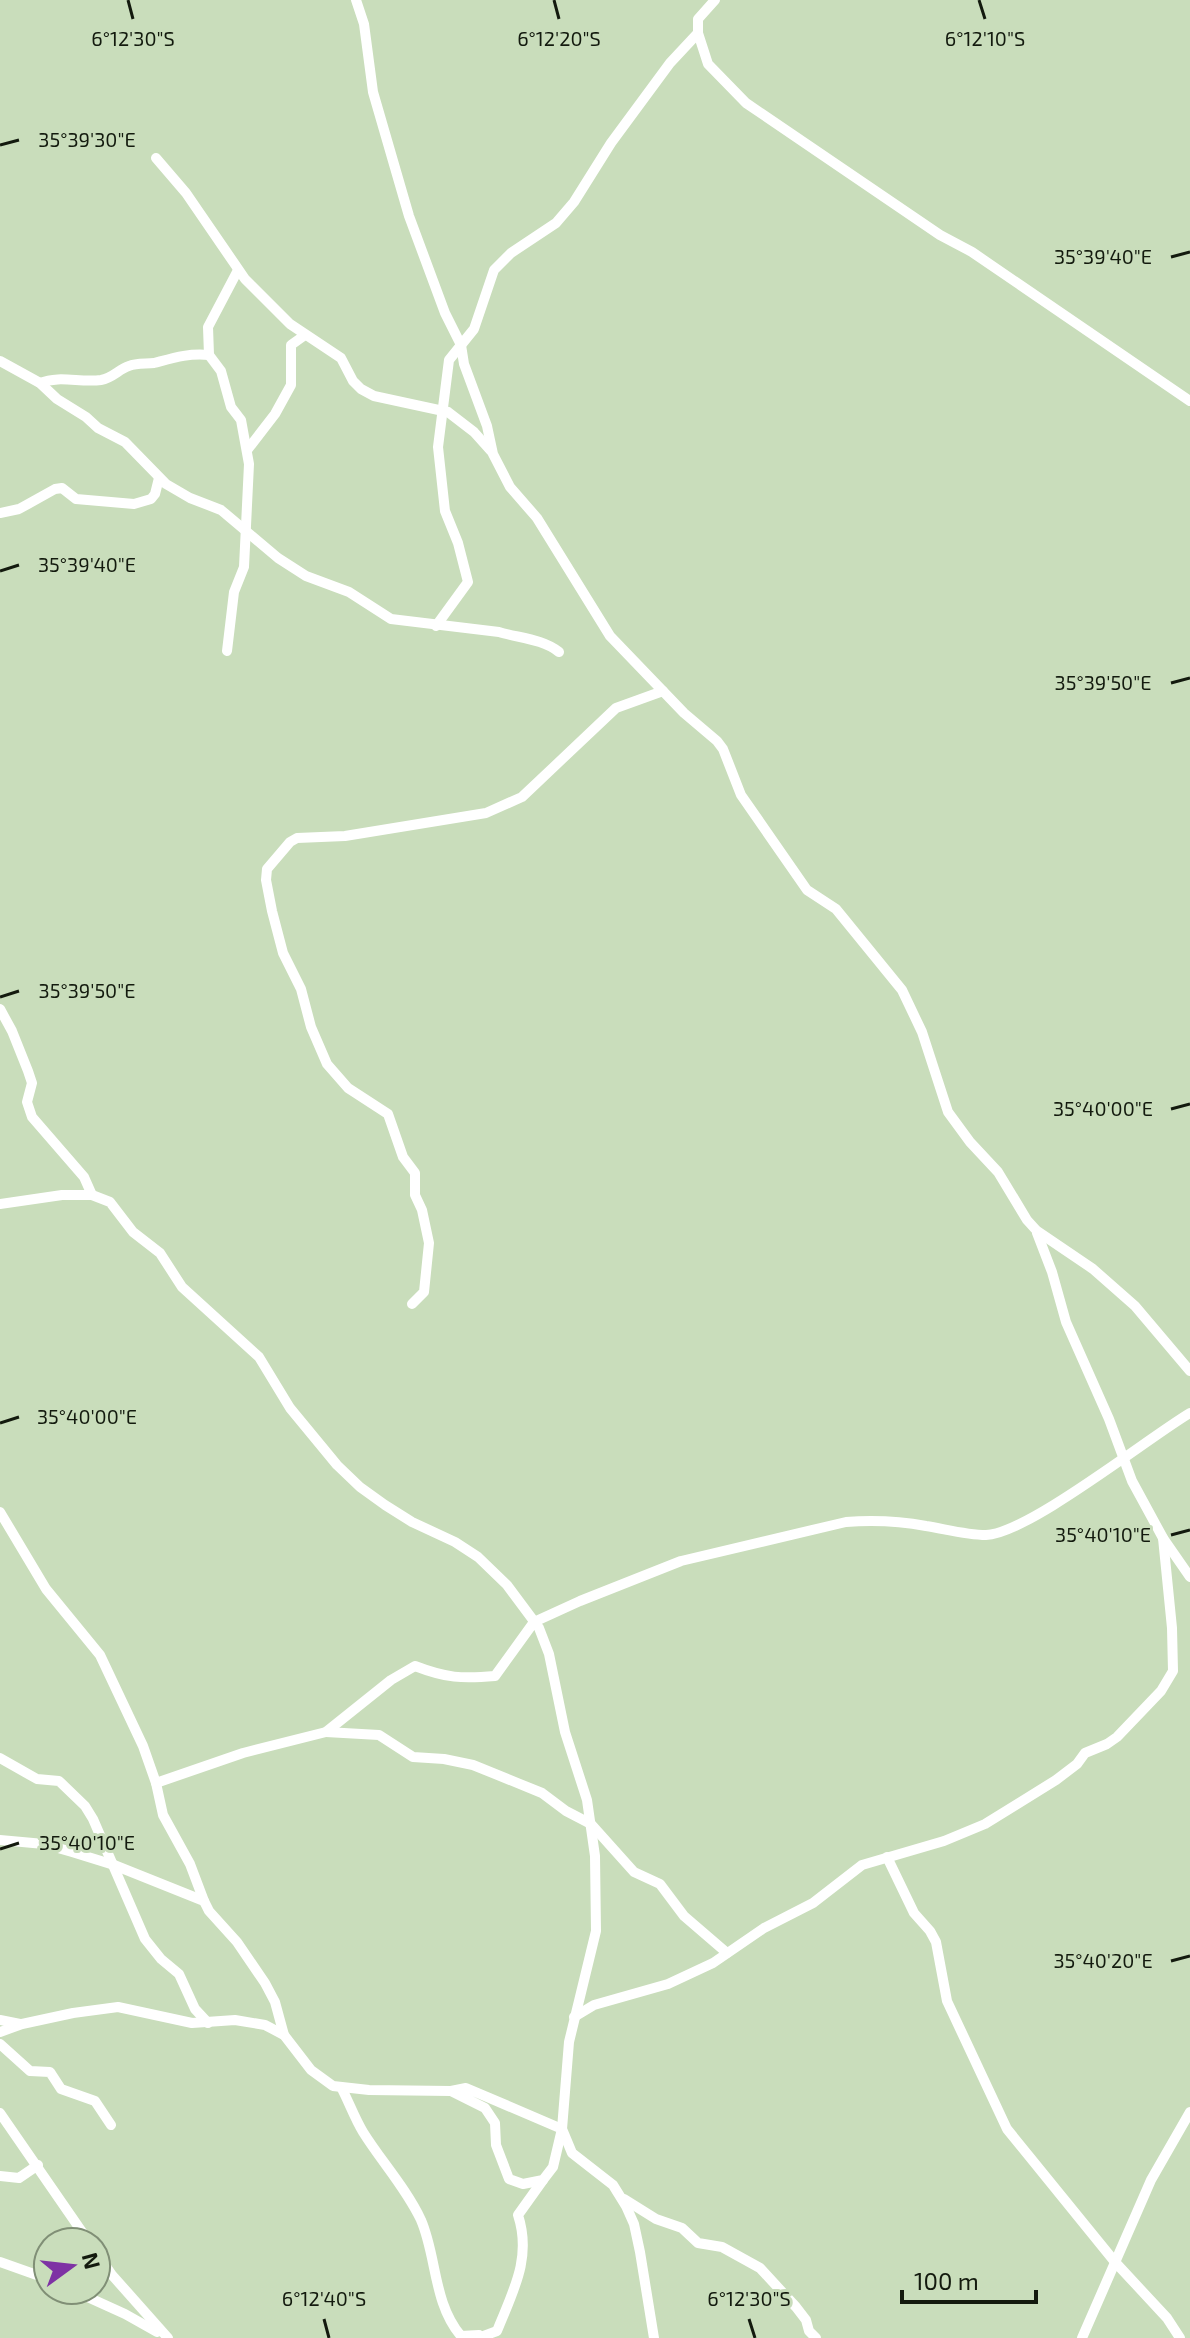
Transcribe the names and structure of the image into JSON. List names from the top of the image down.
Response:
{
  "scale_bar": "100 m",
  "north": "right",
  "coordinates": [
    "6°12'30\"S",
    "6°12'20\"S",
    "6°12'10\"S",
    "35°39'30\"E",
    "35°39'40\"E",
    "35°39'50\"E",
    "35°40'00\"E",
    "35°40'10\"E",
    "35°40'20\"E",
    "6°12'40\"S"
  ]
}
